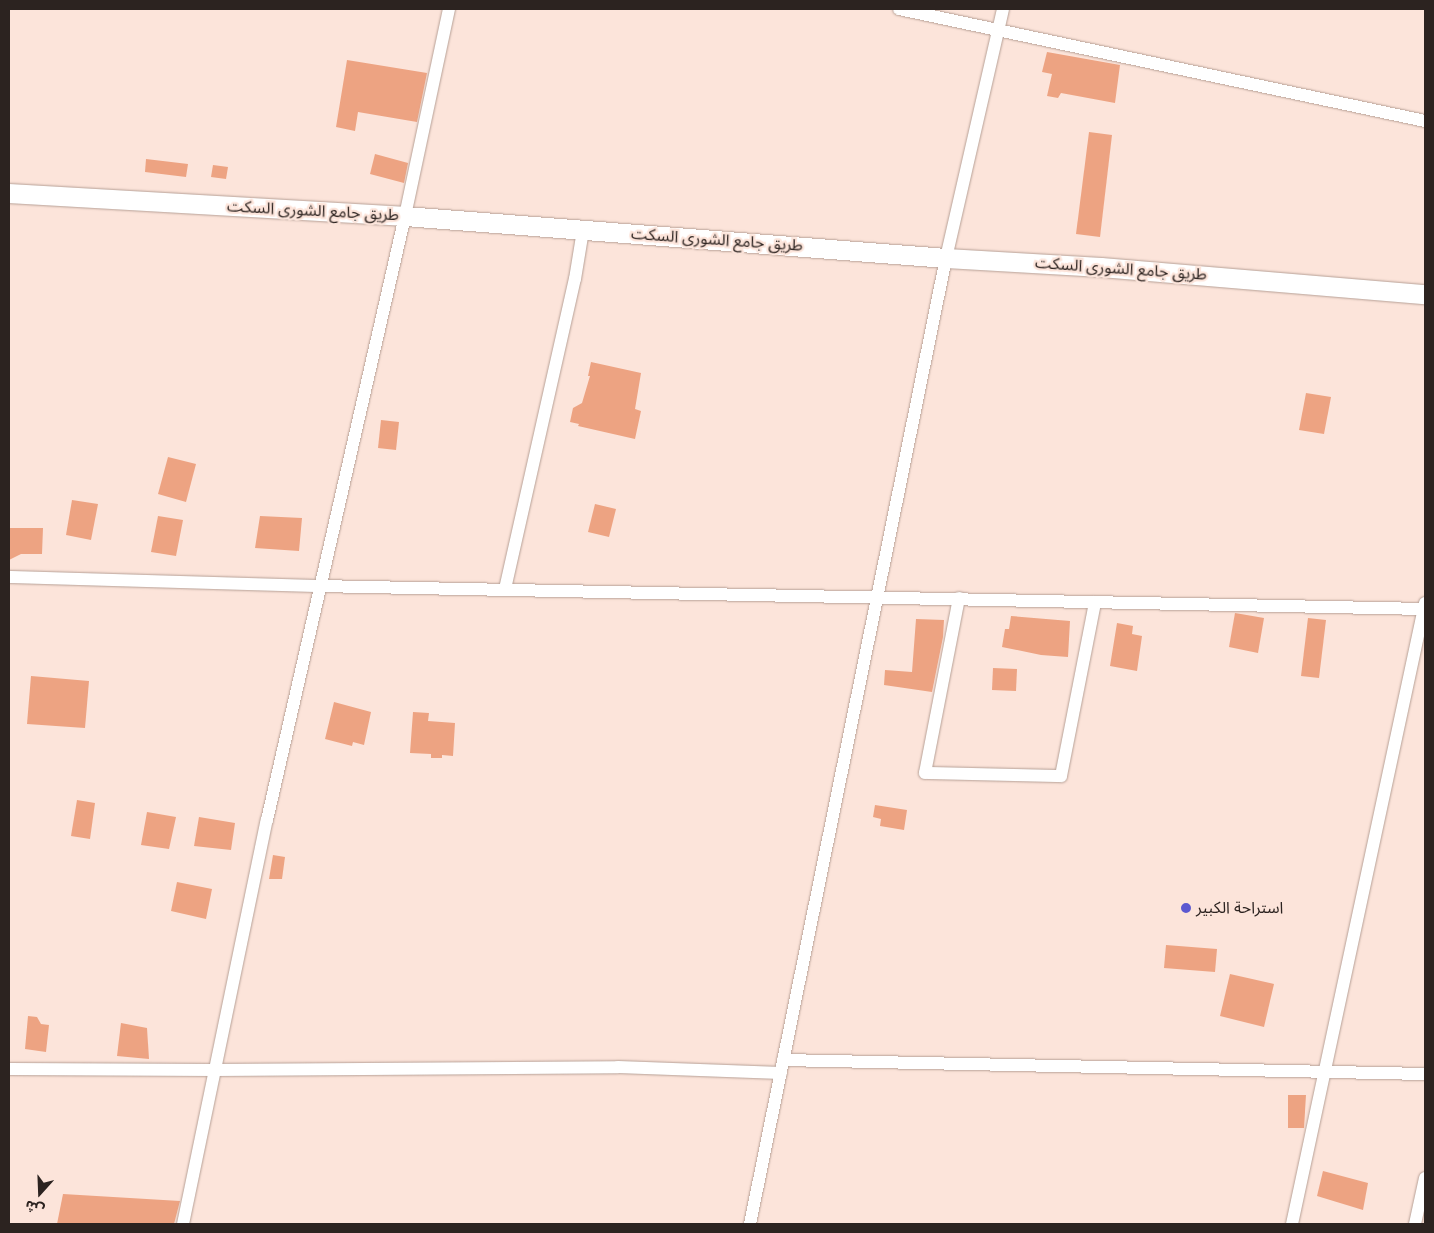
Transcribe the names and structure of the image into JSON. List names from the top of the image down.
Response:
{
  "streets": {
    "main road": ["طريق جامع الشورى السكت"]
  },
  "places": ["استراحة الكبير"],
  "north": "bottom"
}
